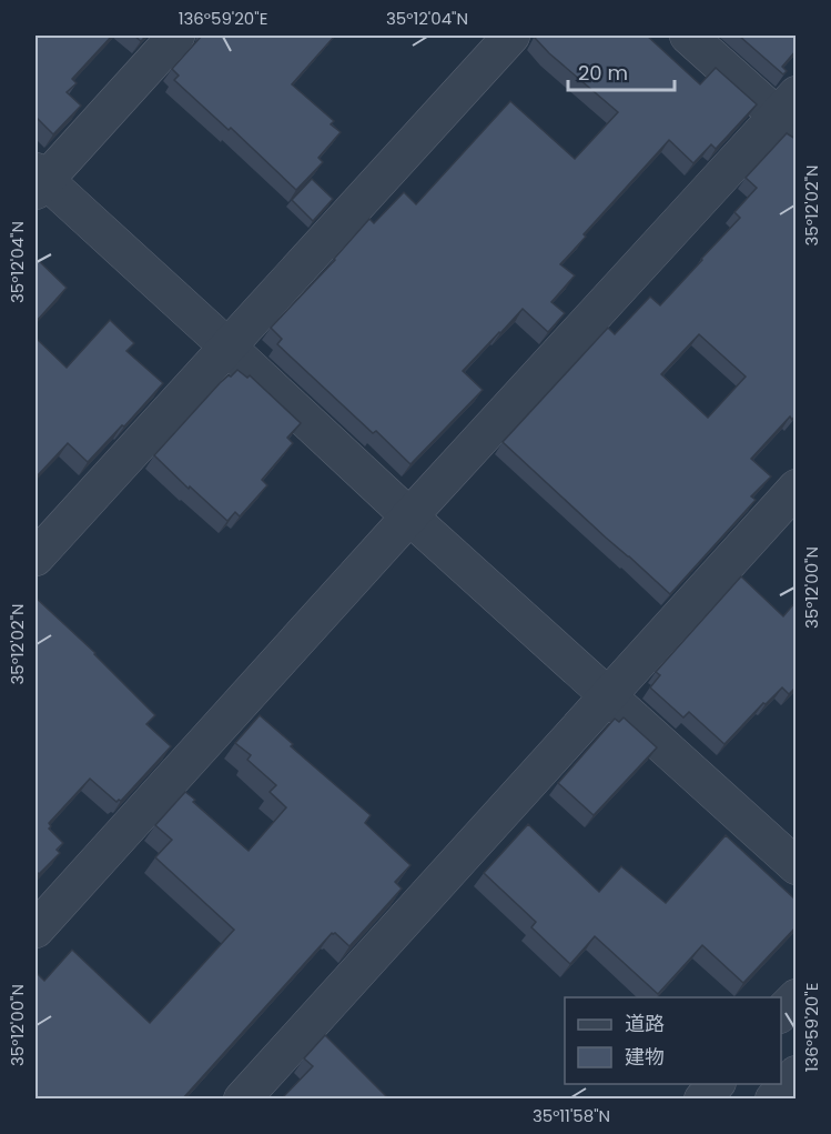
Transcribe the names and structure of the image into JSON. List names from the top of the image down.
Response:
{
  "legend": ["道路", "建物"],
  "scale_bar": "20 m",
  "coordinates": [
    "136°59'20\"E",
    "35°12'04\"N",
    "35°12'02\"N",
    "35°12'00\"N",
    "35°11'58\"N"
  ]
}
